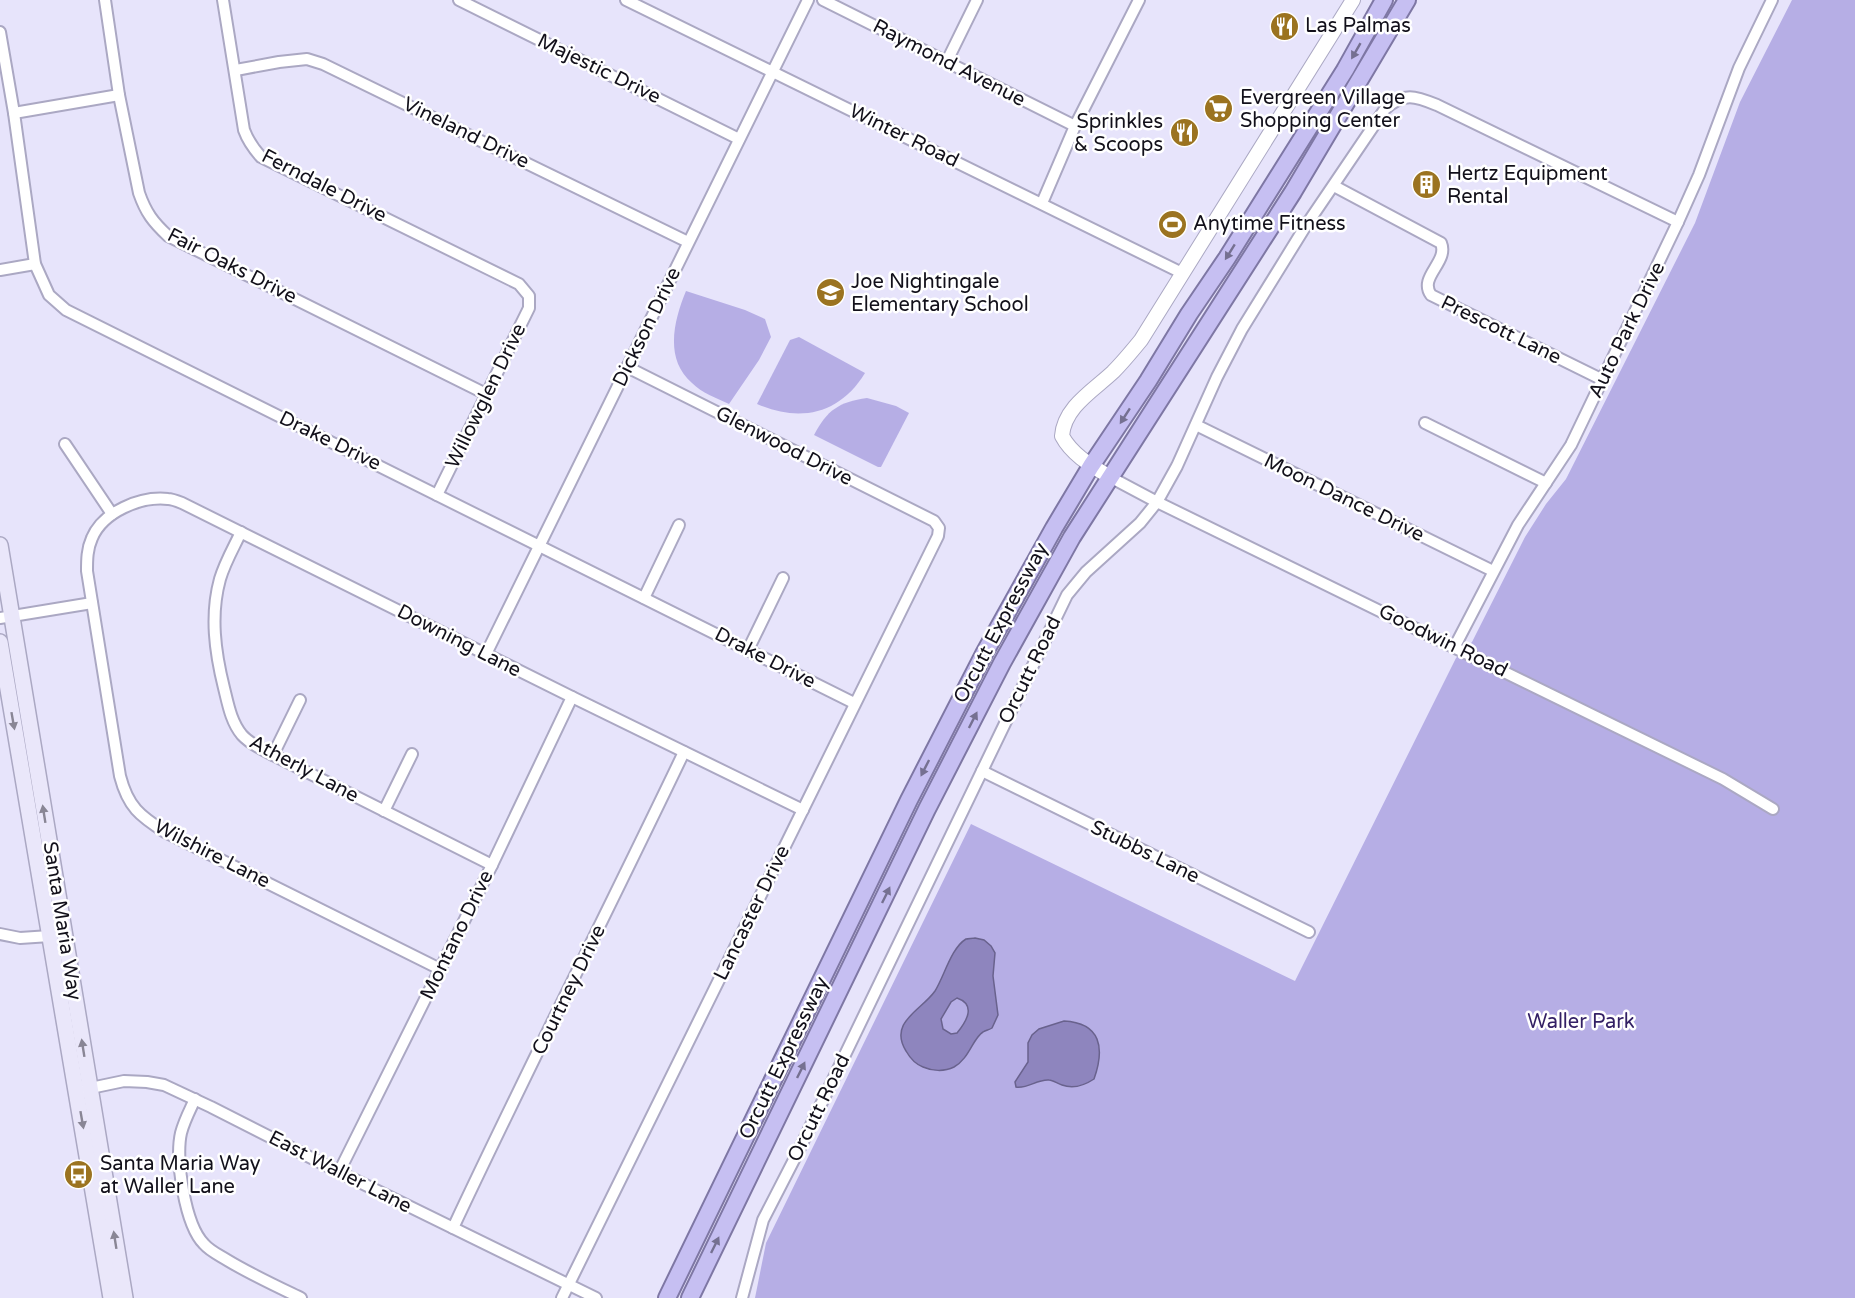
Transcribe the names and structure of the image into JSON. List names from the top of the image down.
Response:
{
  "streets": {
    "highway": ["Orcutt Expressway"],
    "main road": ["Santa Maria Way"],
    "street": [
      "Raymond Avenue",
      "Majestic Drive",
      "Vineland Drive",
      "Winter Road",
      "Ferndale Drive",
      "Fair Oaks Drive",
      "Dickson Drive",
      "Prescott Lane",
      "Auto Park Drive",
      "Willowglen Drive",
      "Drake Drive",
      "Glenwood Drive",
      "Moon Dance Drive",
      "Downing Lane",
      "Goodwin Road",
      "Orcutt Road",
      "Atherly Lane",
      "Stubbs Lane",
      "Wilshire Lane",
      "Lancaster Drive",
      "Montano Drive",
      "Courtney Drive",
      "East Waller Lane"
    ]
  },
  "crossings": [
    ["Majestic Drive", "Dickson Drive"],
    ["Vineland Drive", "Ferndale Drive"],
    ["Vineland Drive", "Dickson Drive"],
    ["Winter Road", "Dickson Drive"],
    ["Ferndale Drive", "Willowglen Drive"],
    ["Fair Oaks Drive", "Willowglen Drive"],
    ["Dickson Drive", "Drake Drive"],
    ["Dickson Drive", "Glenwood Drive"],
    ["Dickson Drive", "Downing Lane"],
    ["Prescott Lane", "Auto Park Drive"],
    ["Prescott Lane", "Orcutt Road"],
    ["Auto Park Drive", "Moon Dance Drive"],
    ["Auto Park Drive", "Goodwin Road"],
    ["Auto Park Drive", "Orcutt Road"],
    ["Willowglen Drive", "Drake Drive"],
    ["Drake Drive", "Lancaster Drive"],
    ["Glenwood Drive", "Lancaster Drive"],
    ["Moon Dance Drive", "Orcutt Road"],
    ["Orcutt Expressway", "Goodwin Road"],
    ["Downing Lane", "Atherly Lane"],
    ["Downing Lane", "Wilshire Lane"],
    ["Downing Lane", "Lancaster Drive"],
    ["Downing Lane", "Montano Drive"],
    ["Downing Lane", "Courtney Drive"],
    ["Goodwin Road", "Orcutt Road"],
    ["Orcutt Road", "Stubbs Lane"],
    ["Atherly Lane", "Montano Drive"],
    ["Wilshire Lane", "Montano Drive"],
    ["Lancaster Drive", "East Waller Lane"],
    ["Santa Maria Way", "East Waller Lane"],
    ["Montano Drive", "East Waller Lane"],
    ["Courtney Drive", "East Waller Lane"]
  ],
  "parks": ["Waller Park"],
  "places": {
    "restaurant": ["Las Palmas", "Sprinkles & Scoops"],
    "supermarket": ["Evergreen Village Shopping Center"],
    "building": ["Hertz Equipment Rental"],
    "sports": ["Anytime Fitness"],
    "school or university": ["Joe Nightingale Elementary School"],
    "bus stop": ["Santa Maria Way at Waller Lane"]
  }
}
